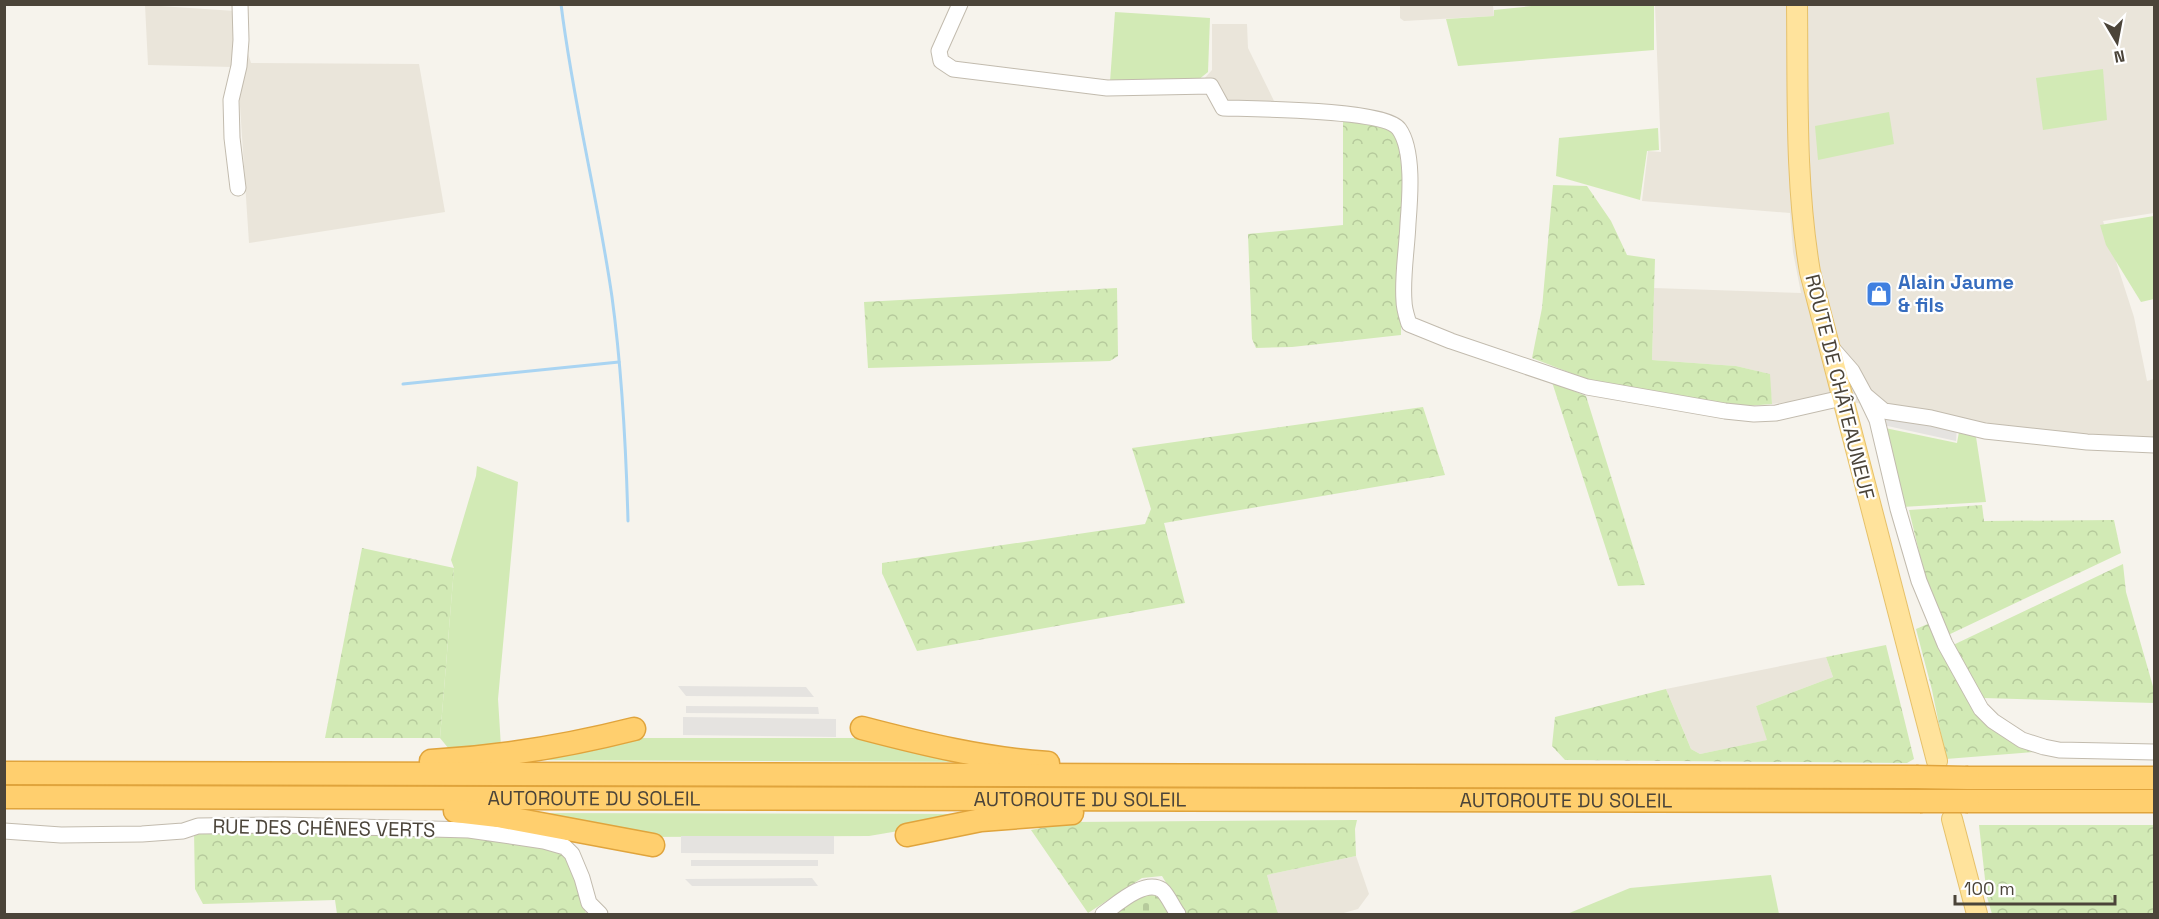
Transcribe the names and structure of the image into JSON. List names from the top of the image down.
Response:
{
  "streets": {
    "highway": ["AUTOROUTE DU SOLEIL"],
    "main road": ["ROUTE DE CHÂTEAUNEUF"],
    "street": ["RUE DES CHÊNES VERTS"]
  },
  "places": {
    "shop": ["Alain Jaume & fils"]
  },
  "scale_bar": "100 m",
  "north": "bottom"
}
